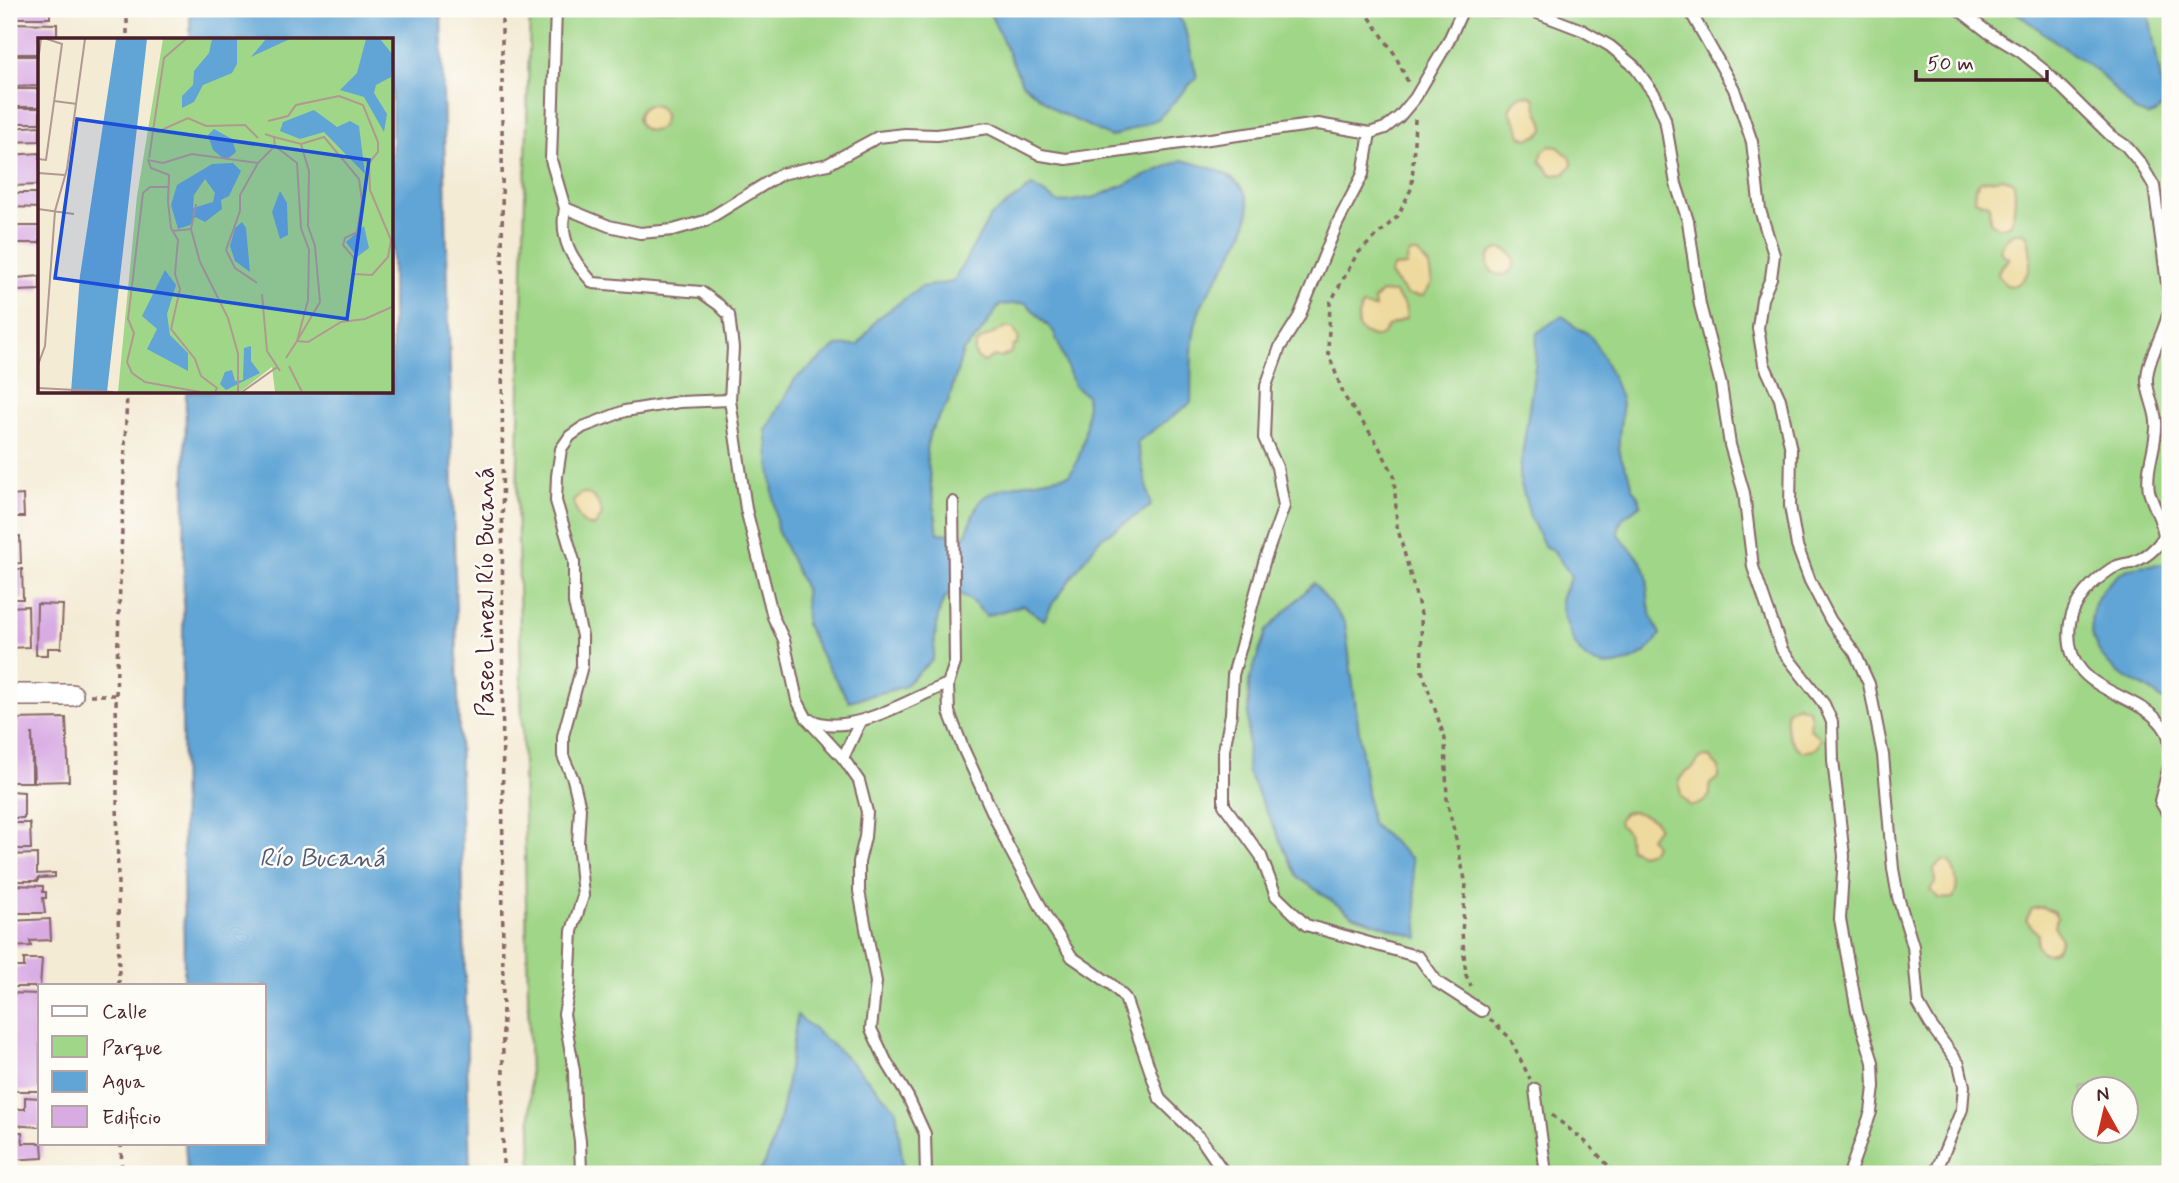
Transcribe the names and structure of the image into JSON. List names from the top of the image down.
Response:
{
  "streets": {
    "path": ["Paseo Lineal Río Bucaná"]
  },
  "water": ["Río Bucaná"],
  "legend": [
    "Calle",
    "Parque",
    "Agua",
    "Edificio"
  ],
  "scale_bar": "50 m",
  "north": "top"
}
